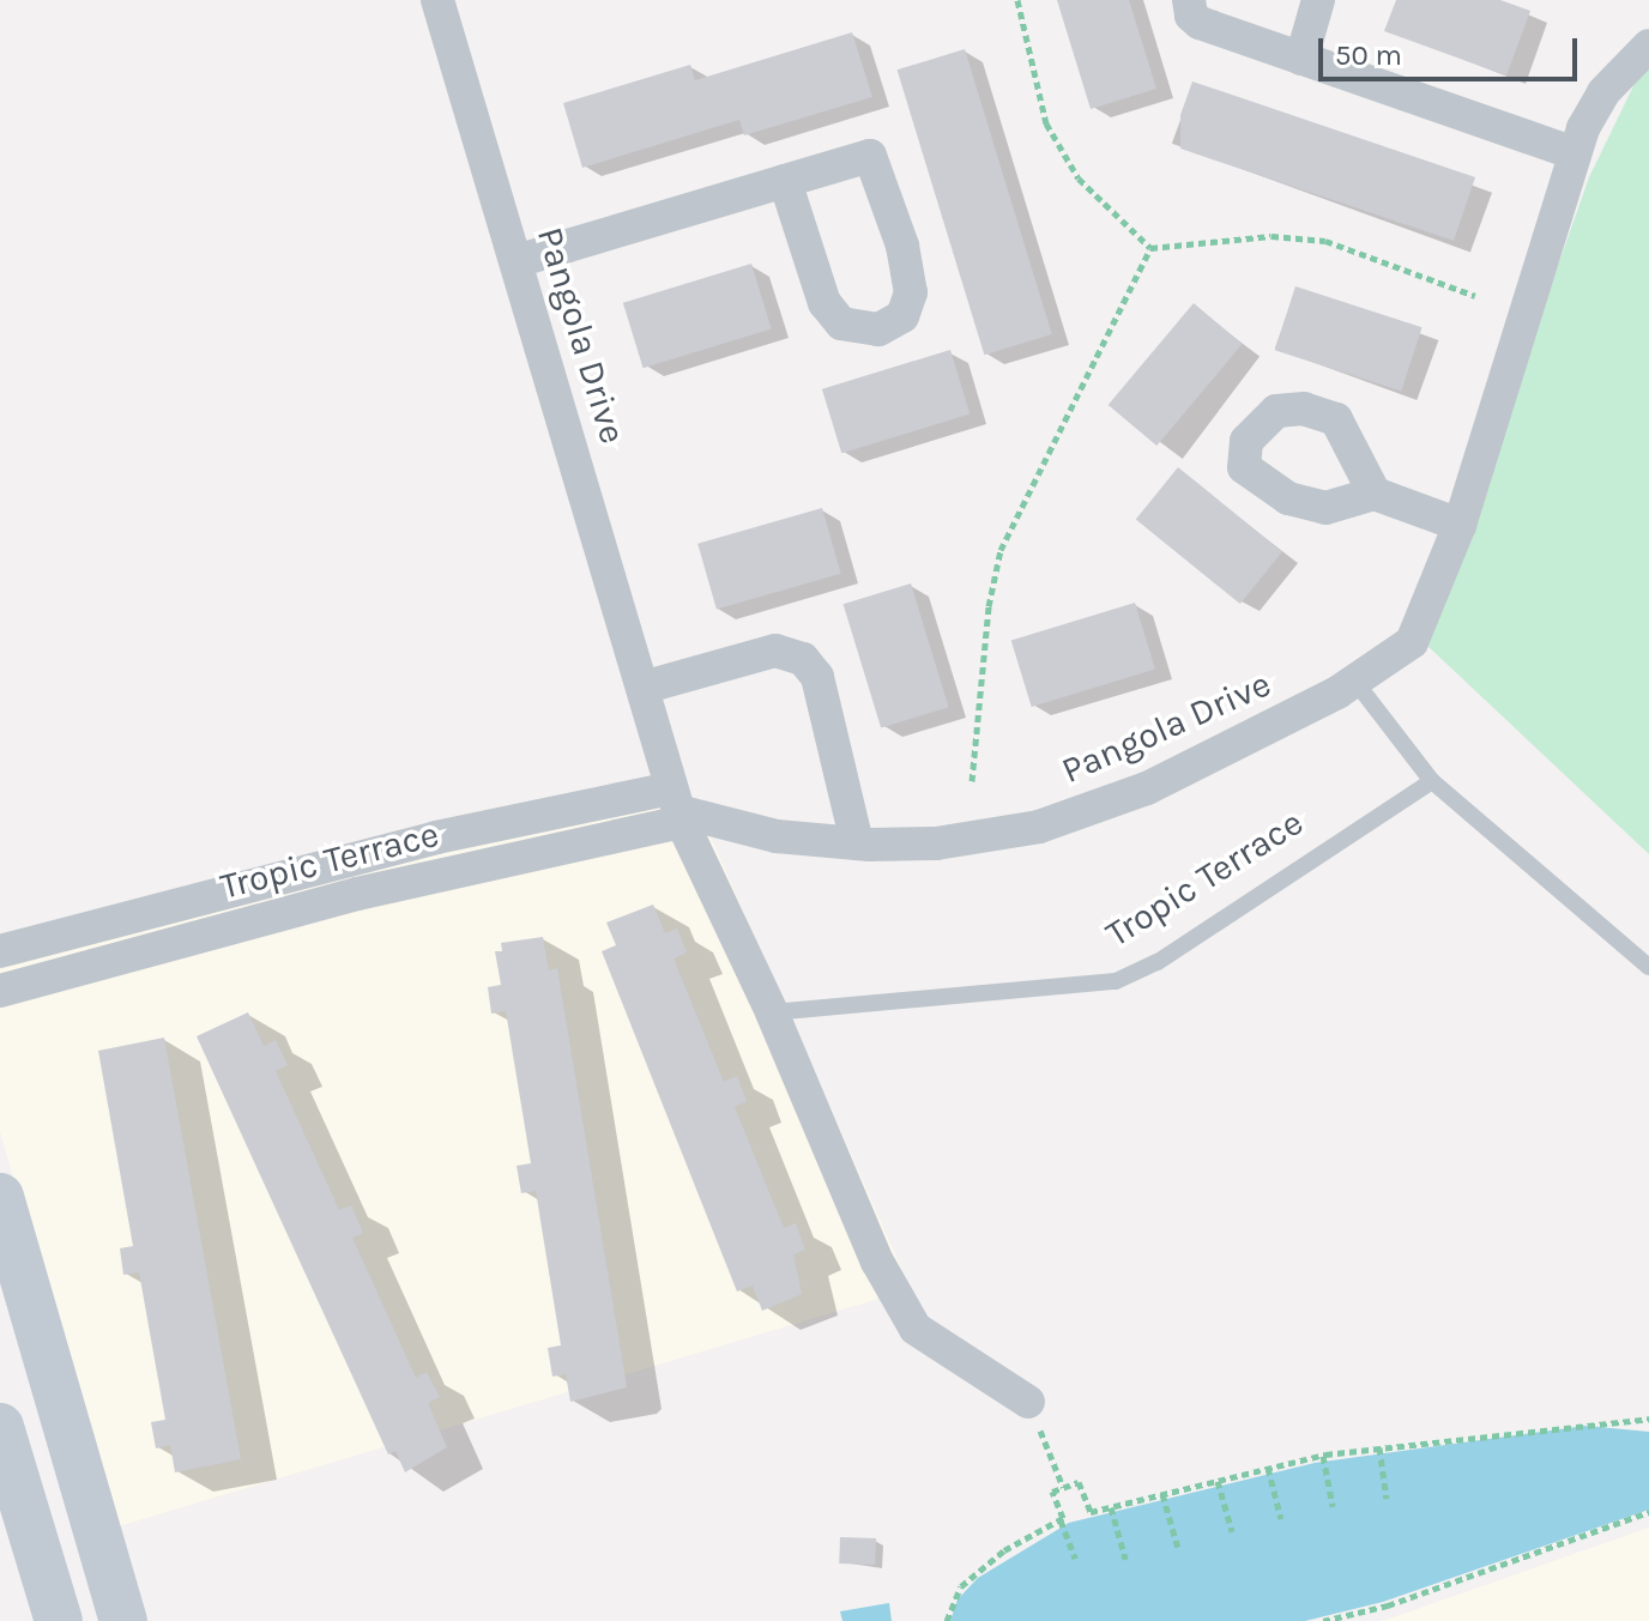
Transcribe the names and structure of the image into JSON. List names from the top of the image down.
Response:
{
  "streets": {
    "street": ["Pangola Drive", "Tropic Terrace"]
  },
  "crossings": [
    ["Pangola Drive", "Tropic Terrace"]
  ],
  "scale_bar": "50 m"
}
